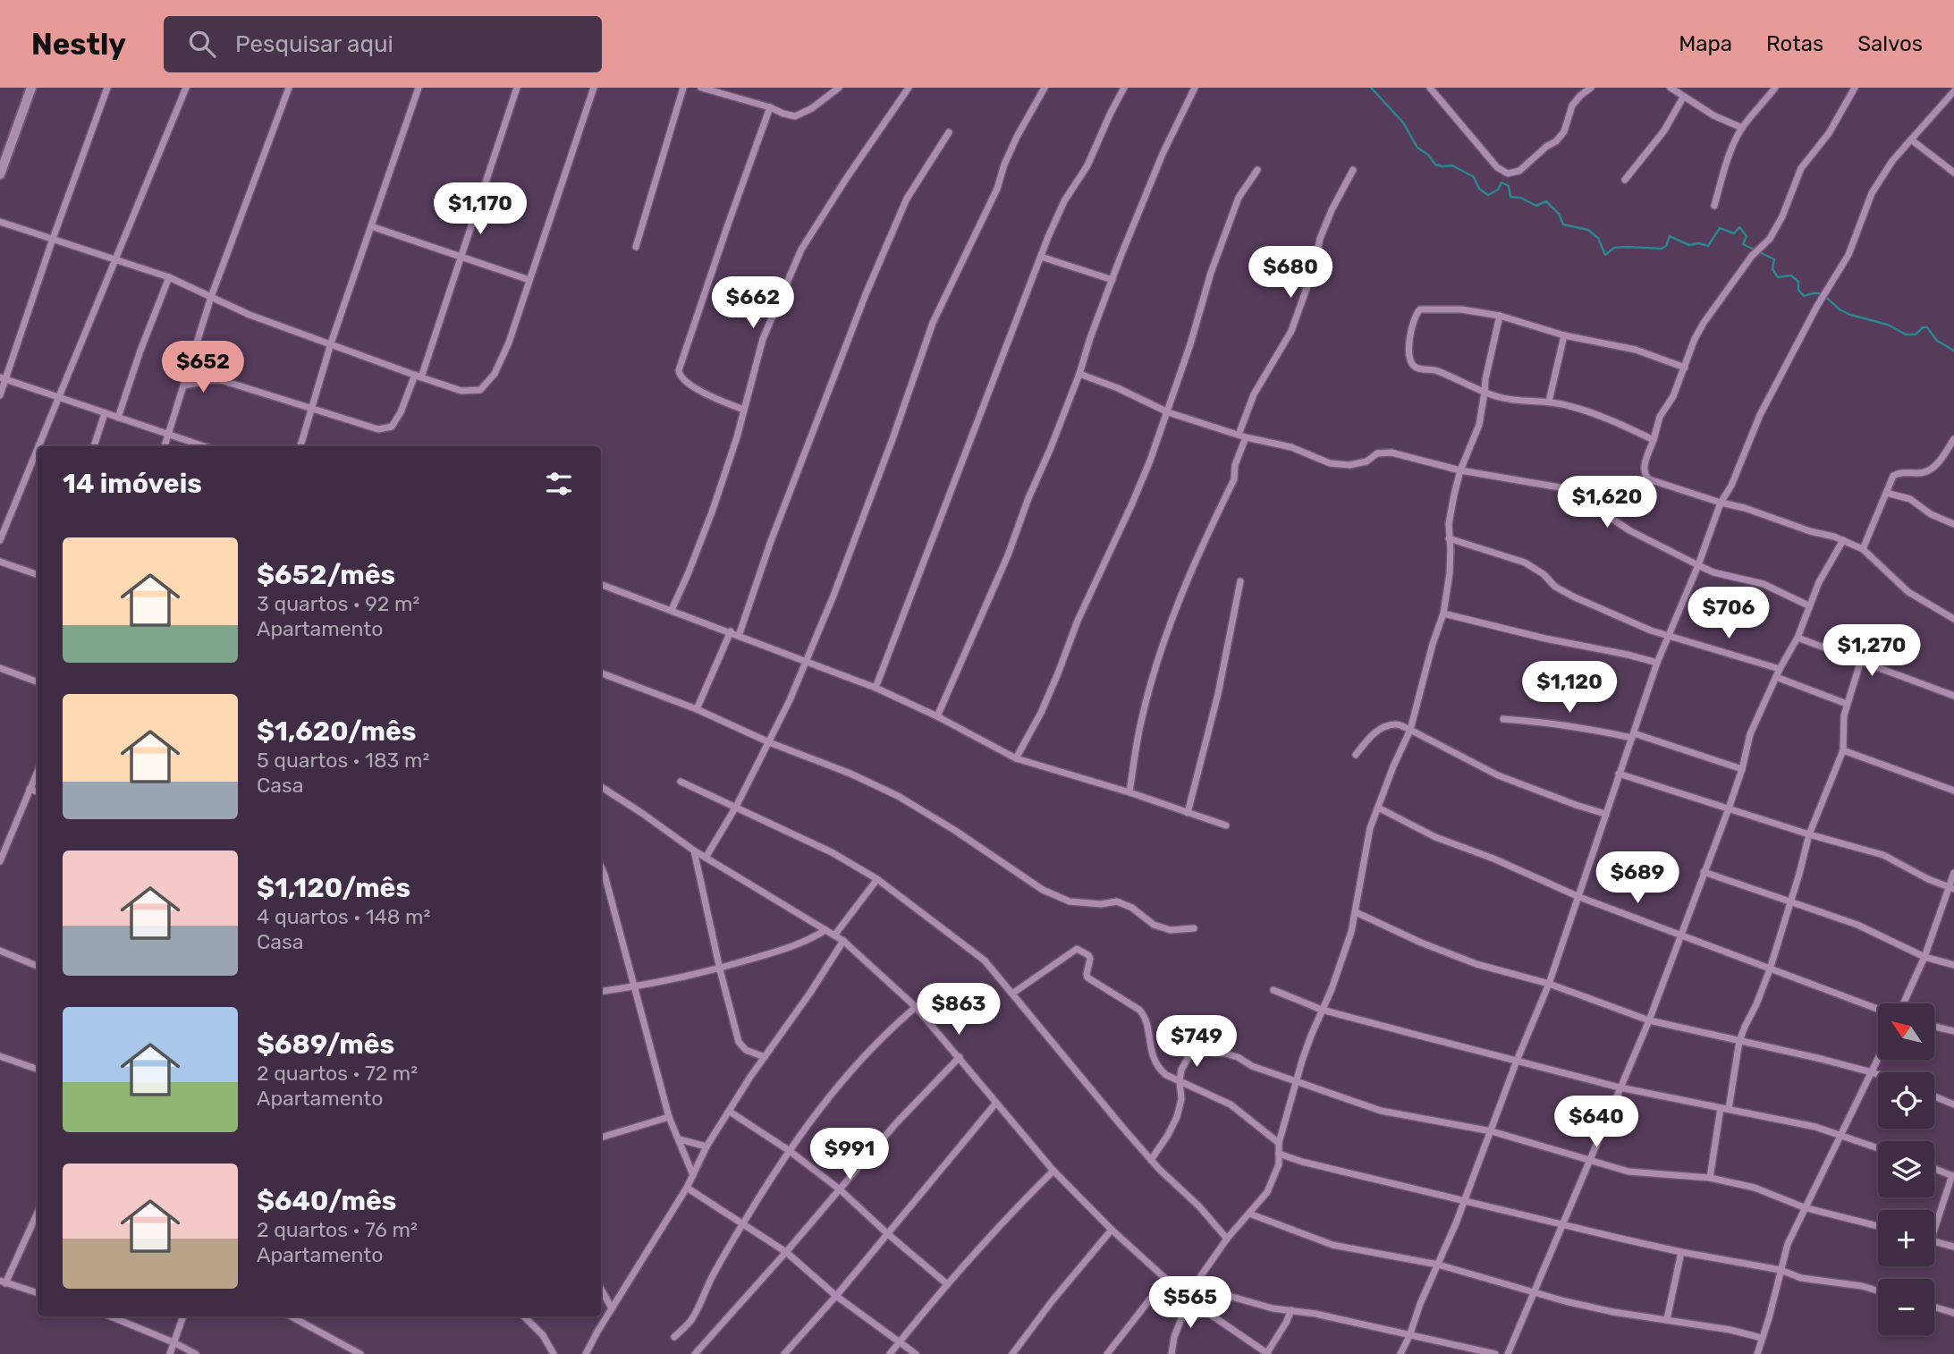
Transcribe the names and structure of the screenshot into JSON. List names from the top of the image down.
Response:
{
  "north": "top left",
  "page": {
    "header": "Nestly",
    "search": "Pesquisar aqui",
    "nav": ["Mapa", "Rotas", "Salvos"],
    "price": [
      "$1,170",
      "$680",
      "$662",
      "$652",
      "$1,620",
      "$706",
      "$1,270",
      "$1,120",
      "$689",
      "$863",
      "$749",
      "$640",
      "$991",
      "$565"
    ],
    "heading": "14 imóveis",
    "list": [
      {
        "name": "$652/mês",
        "note": "3 quartos · 92 m² · Apartamento"
      },
      {
        "name": "$1,620/mês",
        "note": "5 quartos · 183 m² · Casa"
      },
      {
        "name": "$1,120/mês",
        "note": "4 quartos · 148 m² · Casa"
      },
      {
        "name": "$689/mês",
        "note": "2 quartos · 72 m² · Apartamento"
      },
      {
        "name": "$640/mês",
        "note": "2 quartos · 76 m² · Apartamento"
      }
    ],
    "map_buttons": ["+", "−"]
  }
}
